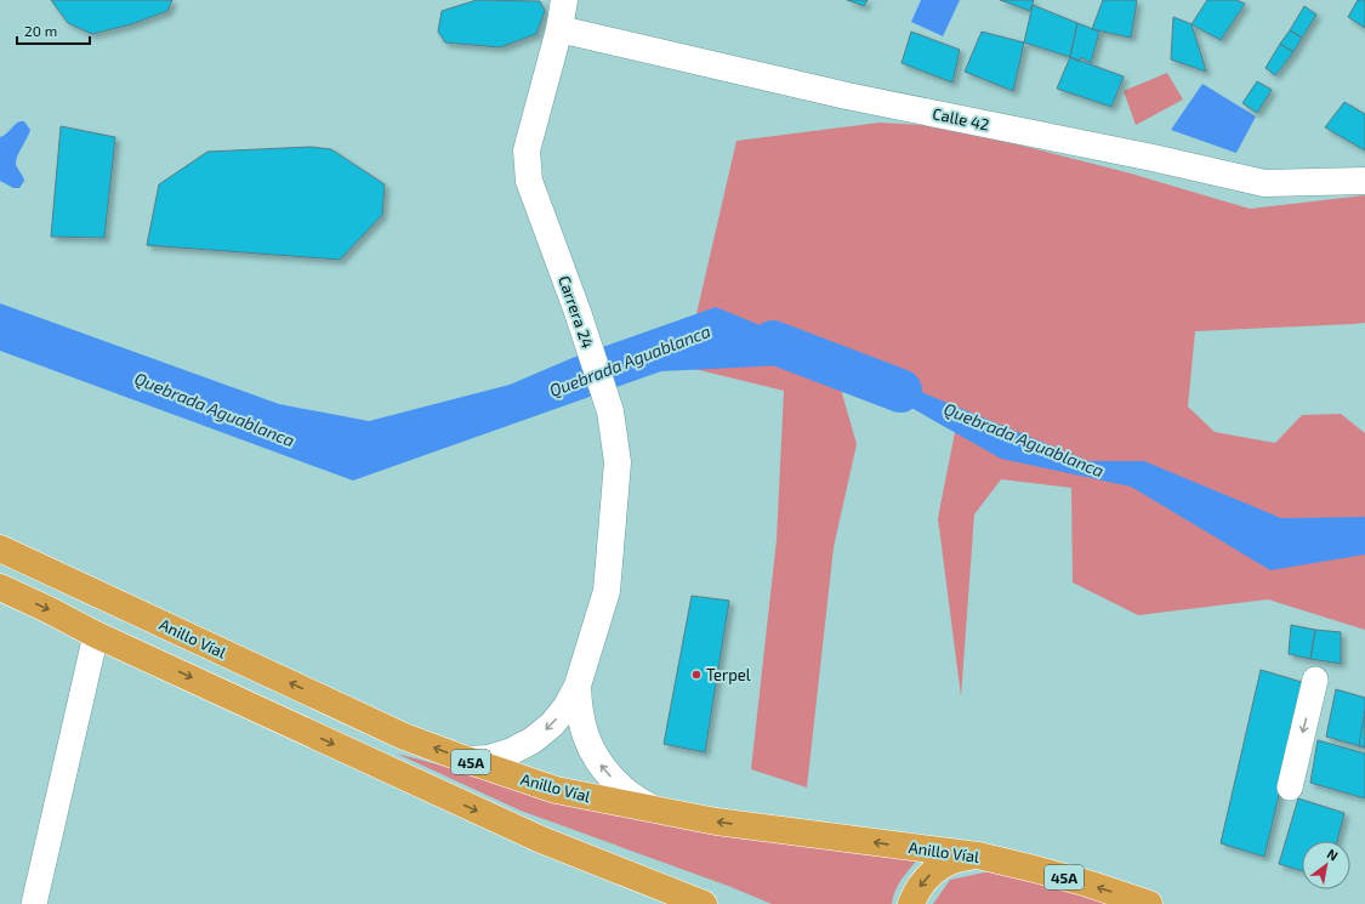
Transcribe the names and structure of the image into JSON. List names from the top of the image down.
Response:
{
  "streets": {
    "highway": ["Anillo Víal", "45A"],
    "street": ["Calle 42", "Carrera 24"]
  },
  "crossings": [
    ["Calle 42", "Carrera 24"],
    ["Carrera 24", "Anillo Víal"]
  ],
  "water": ["Quebrada Aguablanca"],
  "places": ["Terpel"],
  "scale_bar": "20 m",
  "north": "top right"
}
